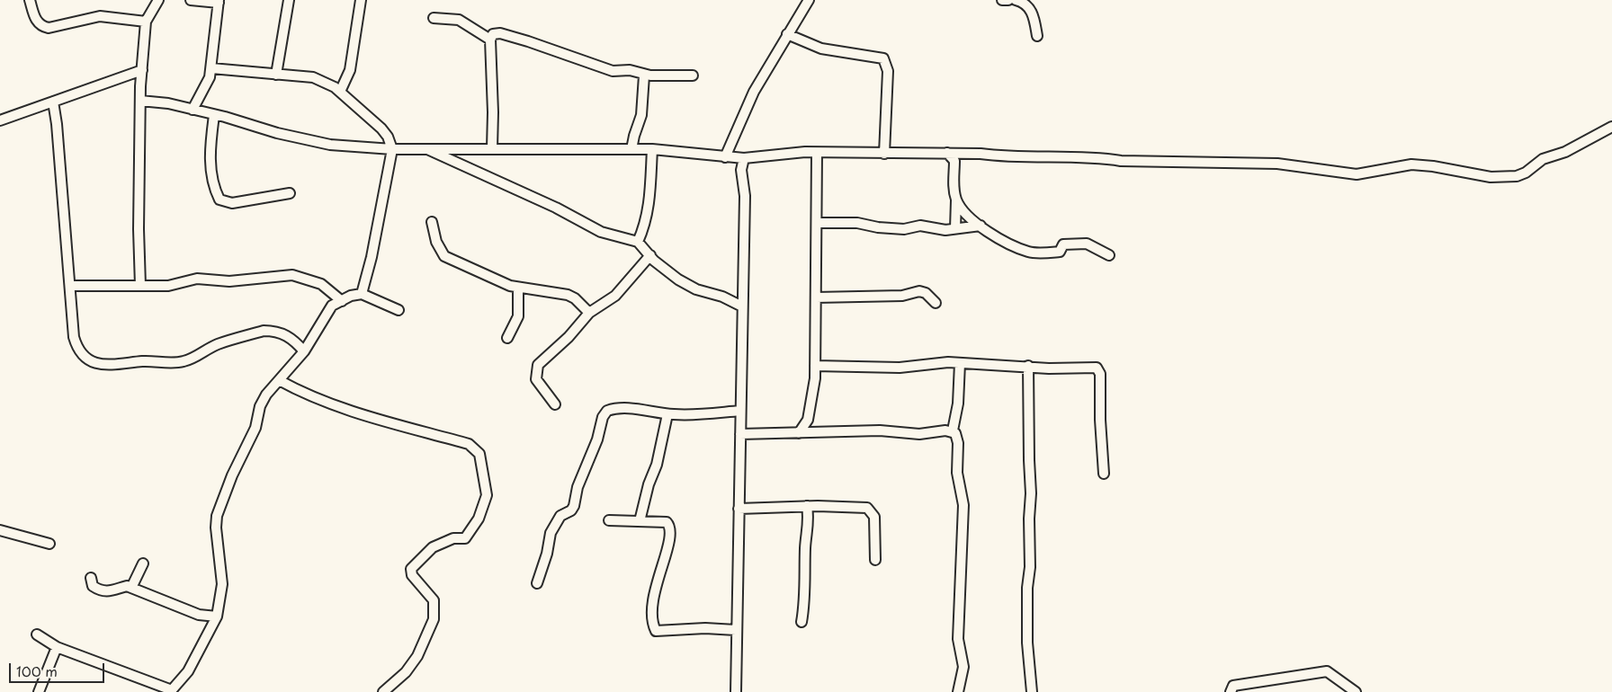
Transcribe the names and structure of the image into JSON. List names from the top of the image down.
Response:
{
  "scale_bar": "100 m"
}
